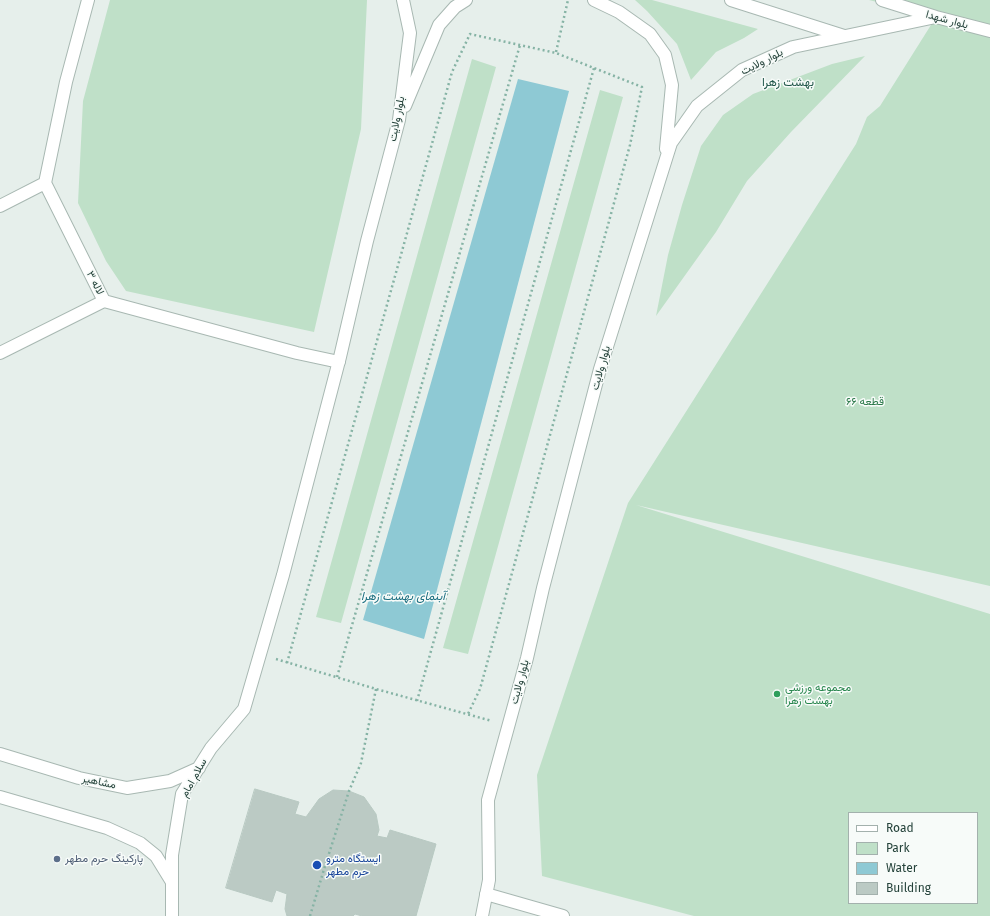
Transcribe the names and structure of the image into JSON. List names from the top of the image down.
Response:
{
  "streets": {
    "street": [
      "بلوار شهدا",
      "بلوار ولایت",
      "لاله ۳",
      "سلام امام",
      "مشاهیر"
    ]
  },
  "crossings": [
    ["بلوار شهدا", "بلوار ولایت"],
    ["بلوار ولایت", "سلام امام"],
    ["سلام امام", "مشاهیر"]
  ],
  "districts": ["بهشت زهرا"],
  "water": ["آبنمای بهشت زهرا"],
  "parks": ["قطعه ۶۶"],
  "places": ["مجموعه ورزشی بهشت زهرا", "پارکینگ حرم مطهر", "ایستگاه مترو حرم مطهر"],
  "legend": [
    "Road",
    "Park",
    "Water",
    "Building"
  ]
}
